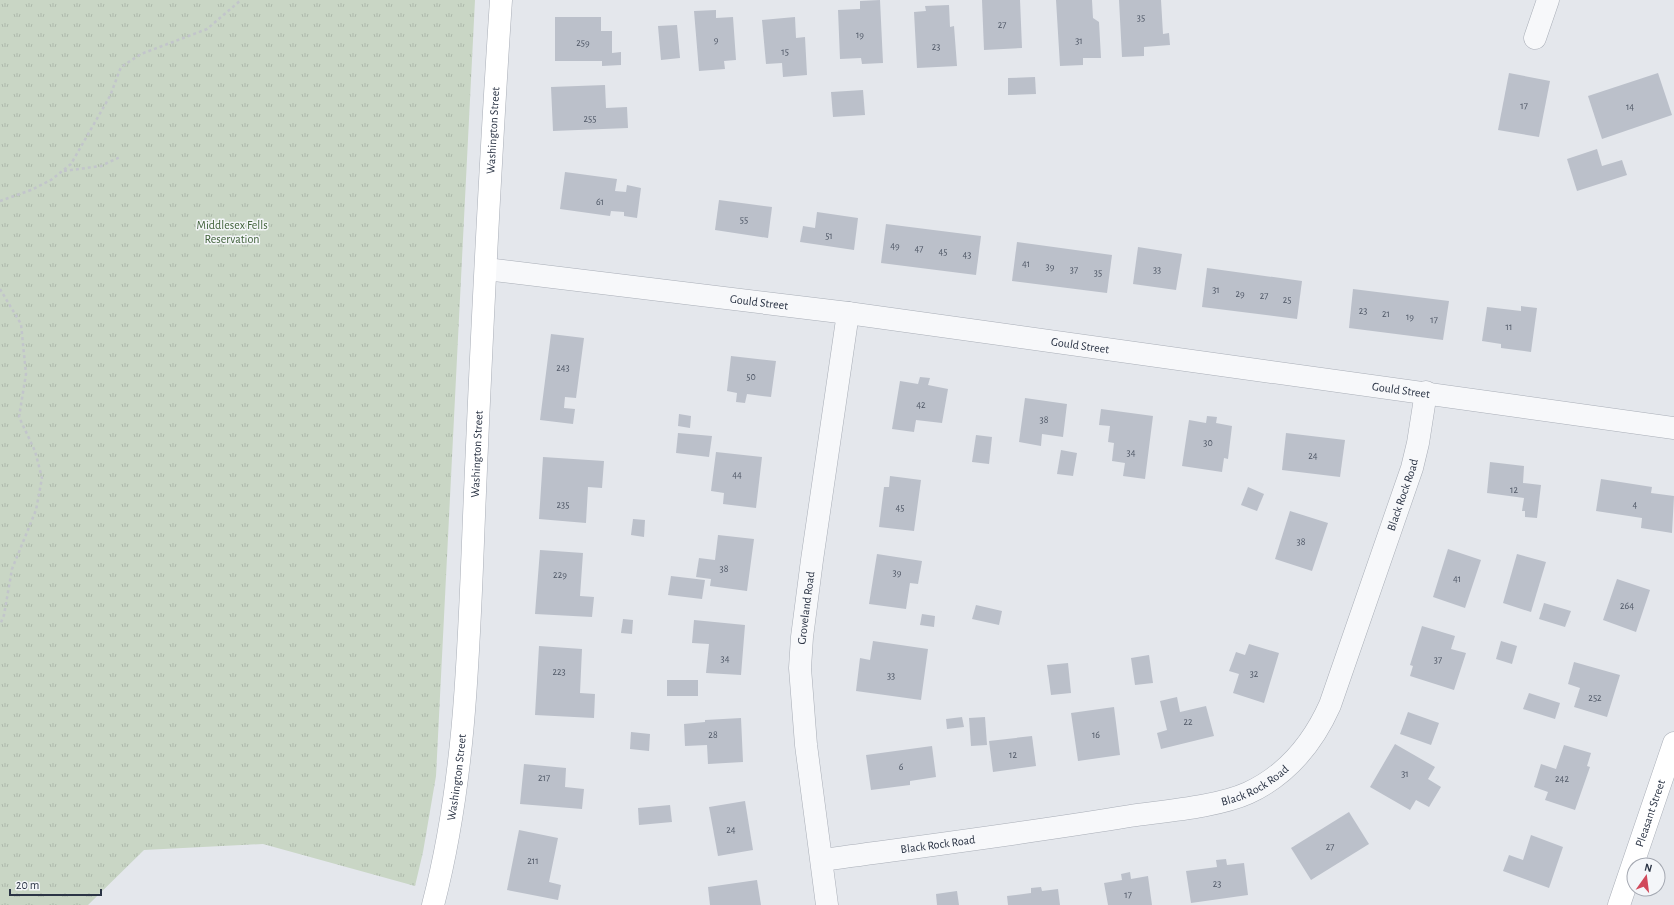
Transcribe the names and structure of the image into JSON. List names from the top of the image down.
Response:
{
  "streets": {
    "main road": ["Washington Street", "Pleasant Street"],
    "street": ["Gould Street", "Black Rock Road", "Groveland Road"]
  },
  "crossings": [
    ["Washington Street", "Gould Street"],
    ["Gould Street", "Black Rock Road"],
    ["Gould Street", "Groveland Road"],
    ["Black Rock Road", "Groveland Road"]
  ],
  "parks": ["Middlesex Fells Reservation"],
  "house_numbers": [
    "35",
    "27",
    "19",
    "9",
    "31",
    "259",
    "23",
    "15",
    "17",
    "14",
    "255",
    "61",
    "55",
    "51",
    "49",
    "47",
    "45",
    "43",
    "41",
    "39",
    "37",
    "33",
    "35",
    "31",
    "29",
    "27",
    "25",
    "23",
    "21",
    "19",
    "17",
    "11",
    "243",
    "50",
    "42",
    "38",
    "30",
    "34",
    "24",
    "44",
    "12",
    "235",
    "4",
    "45",
    "38",
    "38",
    "39",
    "229",
    "41",
    "264",
    "34",
    "37",
    "223",
    "32",
    "33",
    "252",
    "22",
    "28",
    "16",
    "12",
    "6",
    "31",
    "217",
    "242",
    "24",
    "27",
    "211",
    "23",
    "17"
  ],
  "scale_bar": "20 m",
  "north": "top"
}
